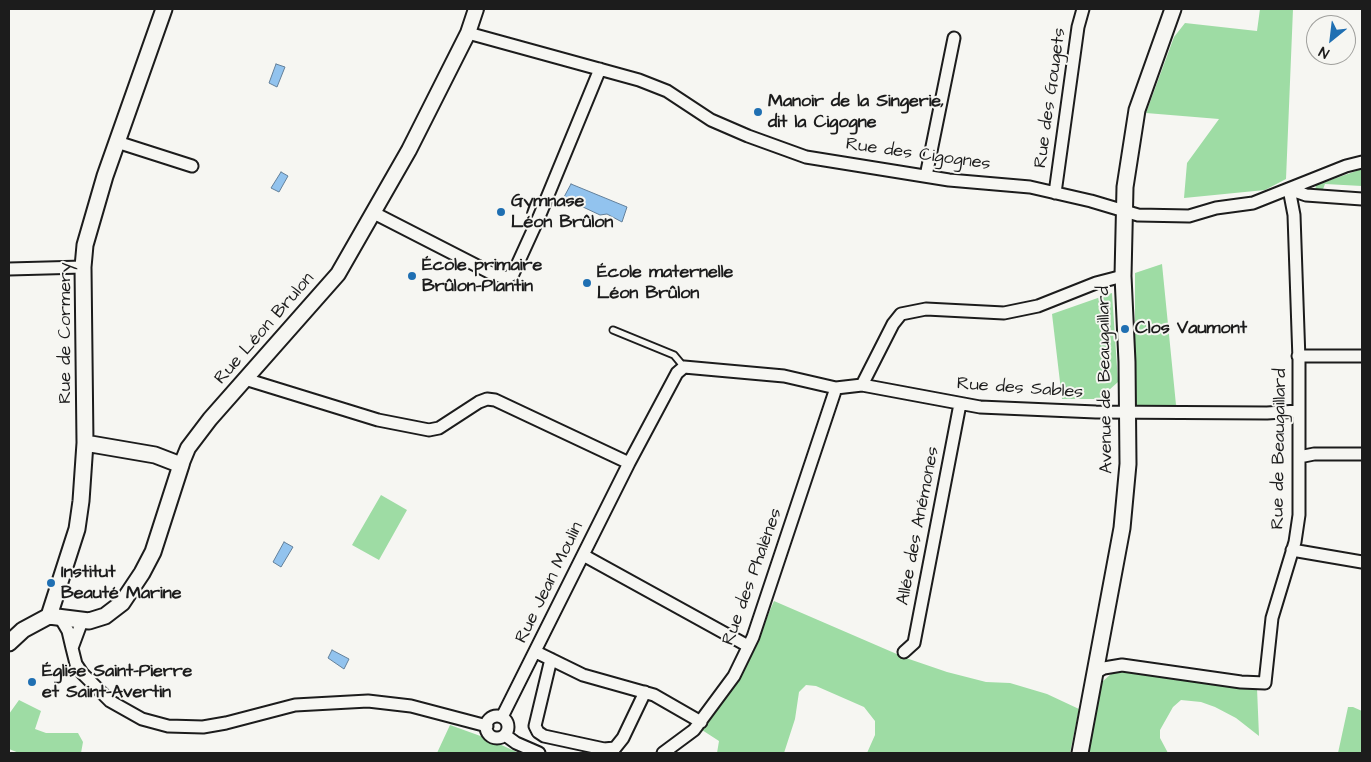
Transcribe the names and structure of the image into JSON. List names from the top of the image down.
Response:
{
  "streets": {
    "main road": ["Rue Léon Brulon", "Rue de Cormery", "Avenue de Beaugaillard"],
    "street": [
      "Rue des Gougets",
      "Rue des Cigognes",
      "Rue des Sables",
      "Rue de Beaugaillard",
      "Allée des Anémones",
      "Rue des Phalènes",
      "Rue Jean Moulin"
    ]
  },
  "crossings": [
    ["Rue des Gougets", "Rue des Cigognes"],
    ["Rue des Cigognes", "Rue Léon Brulon"],
    ["Rue des Cigognes", "Avenue de Beaugaillard"],
    ["Rue des Cigognes", "Rue de Beaugaillard"],
    ["Rue Léon Brulon", "Rue de Cormery"],
    ["Avenue de Beaugaillard", "Rue des Sables"],
    ["Avenue de Beaugaillard", "Rue de Beaugaillard"],
    ["Rue des Sables", "Rue de Beaugaillard"],
    ["Rue des Sables", "Allée des Anémones"]
  ],
  "places": [
    "Manoir de la Singerie, dit la Cigogne",
    "Gymnase Léon Brûlon",
    "École primaire Brûlon-Plantin",
    "École maternelle Léon Brûlon",
    "Clos Vaumont",
    "Institut Beauté Marine",
    "Église Saint-Pierre et Saint-Avertin"
  ],
  "north": "bottom left"
}
